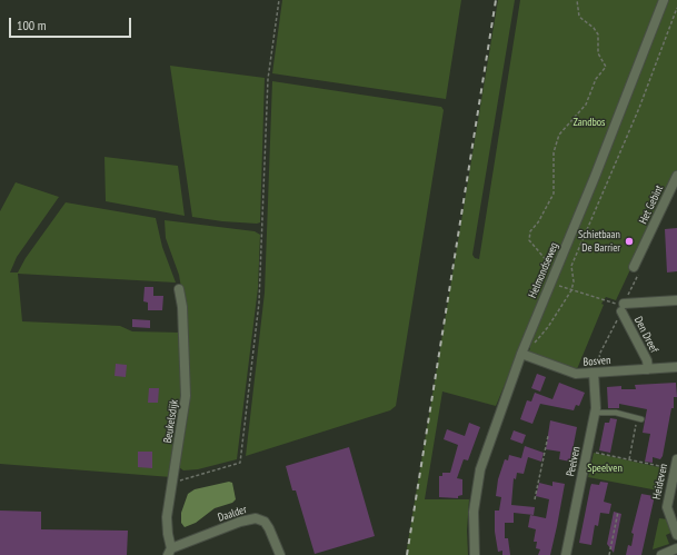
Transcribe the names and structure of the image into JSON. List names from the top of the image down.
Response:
{
  "streets": {
    "street": [
      "Het Gebint",
      "Helmondseweg",
      "Den Dreef",
      "Bosven",
      "Beukelsdijk",
      "Peelven",
      "Heideven",
      "Daalder"
    ]
  },
  "crossings": [
    ["Helmondseweg", "Bosven"],
    ["Den Dreef", "Bosven"],
    ["Bosven", "Peelven"],
    ["Beukelsdijk", "Daalder"]
  ],
  "parks": ["Zandbos", "Speelven"],
  "places": ["Schietbaan De Barrier"],
  "scale_bar": "100 m"
}
